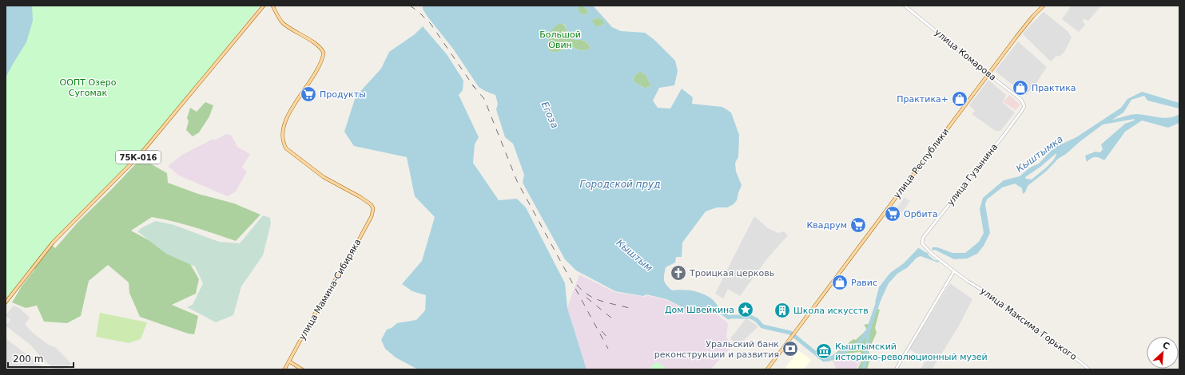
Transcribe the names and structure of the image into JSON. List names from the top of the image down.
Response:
{
  "streets": {
    "main road": ["75К-016", "улица Республики", "улица Мамина-Сибиряка"],
    "street": ["улица Комарова", "улица Гузынина", "улица Максима Горького"]
  },
  "crossings": [
    ["улица Комарова", "улица Республики"],
    ["улица Комарова", "улица Гузынина"],
    ["улица Гузынина", "улица Максима Горького"]
  ],
  "water": [
    "Егоза",
    "Кыштымка",
    "Городской пруд",
    "Кыштым"
  ],
  "parks": ["Большой Овин", "ООПТ Озеро Сугомак"],
  "places": {
    "shop": ["Практика", "Практика+", "Равис"],
    "supermarket": ["Продукты", "Орбита", "Квадрум"],
    "church": ["Троицкая церковь"],
    "place": ["Дом Швейкина"],
    "building": ["Школа искусств"],
    "bank": ["Уральский банк реконструкции и развития"],
    "museum": ["Кыштымский историко-революционный музей"]
  },
  "scale_bar": "200 m",
  "north": "top right"
}
